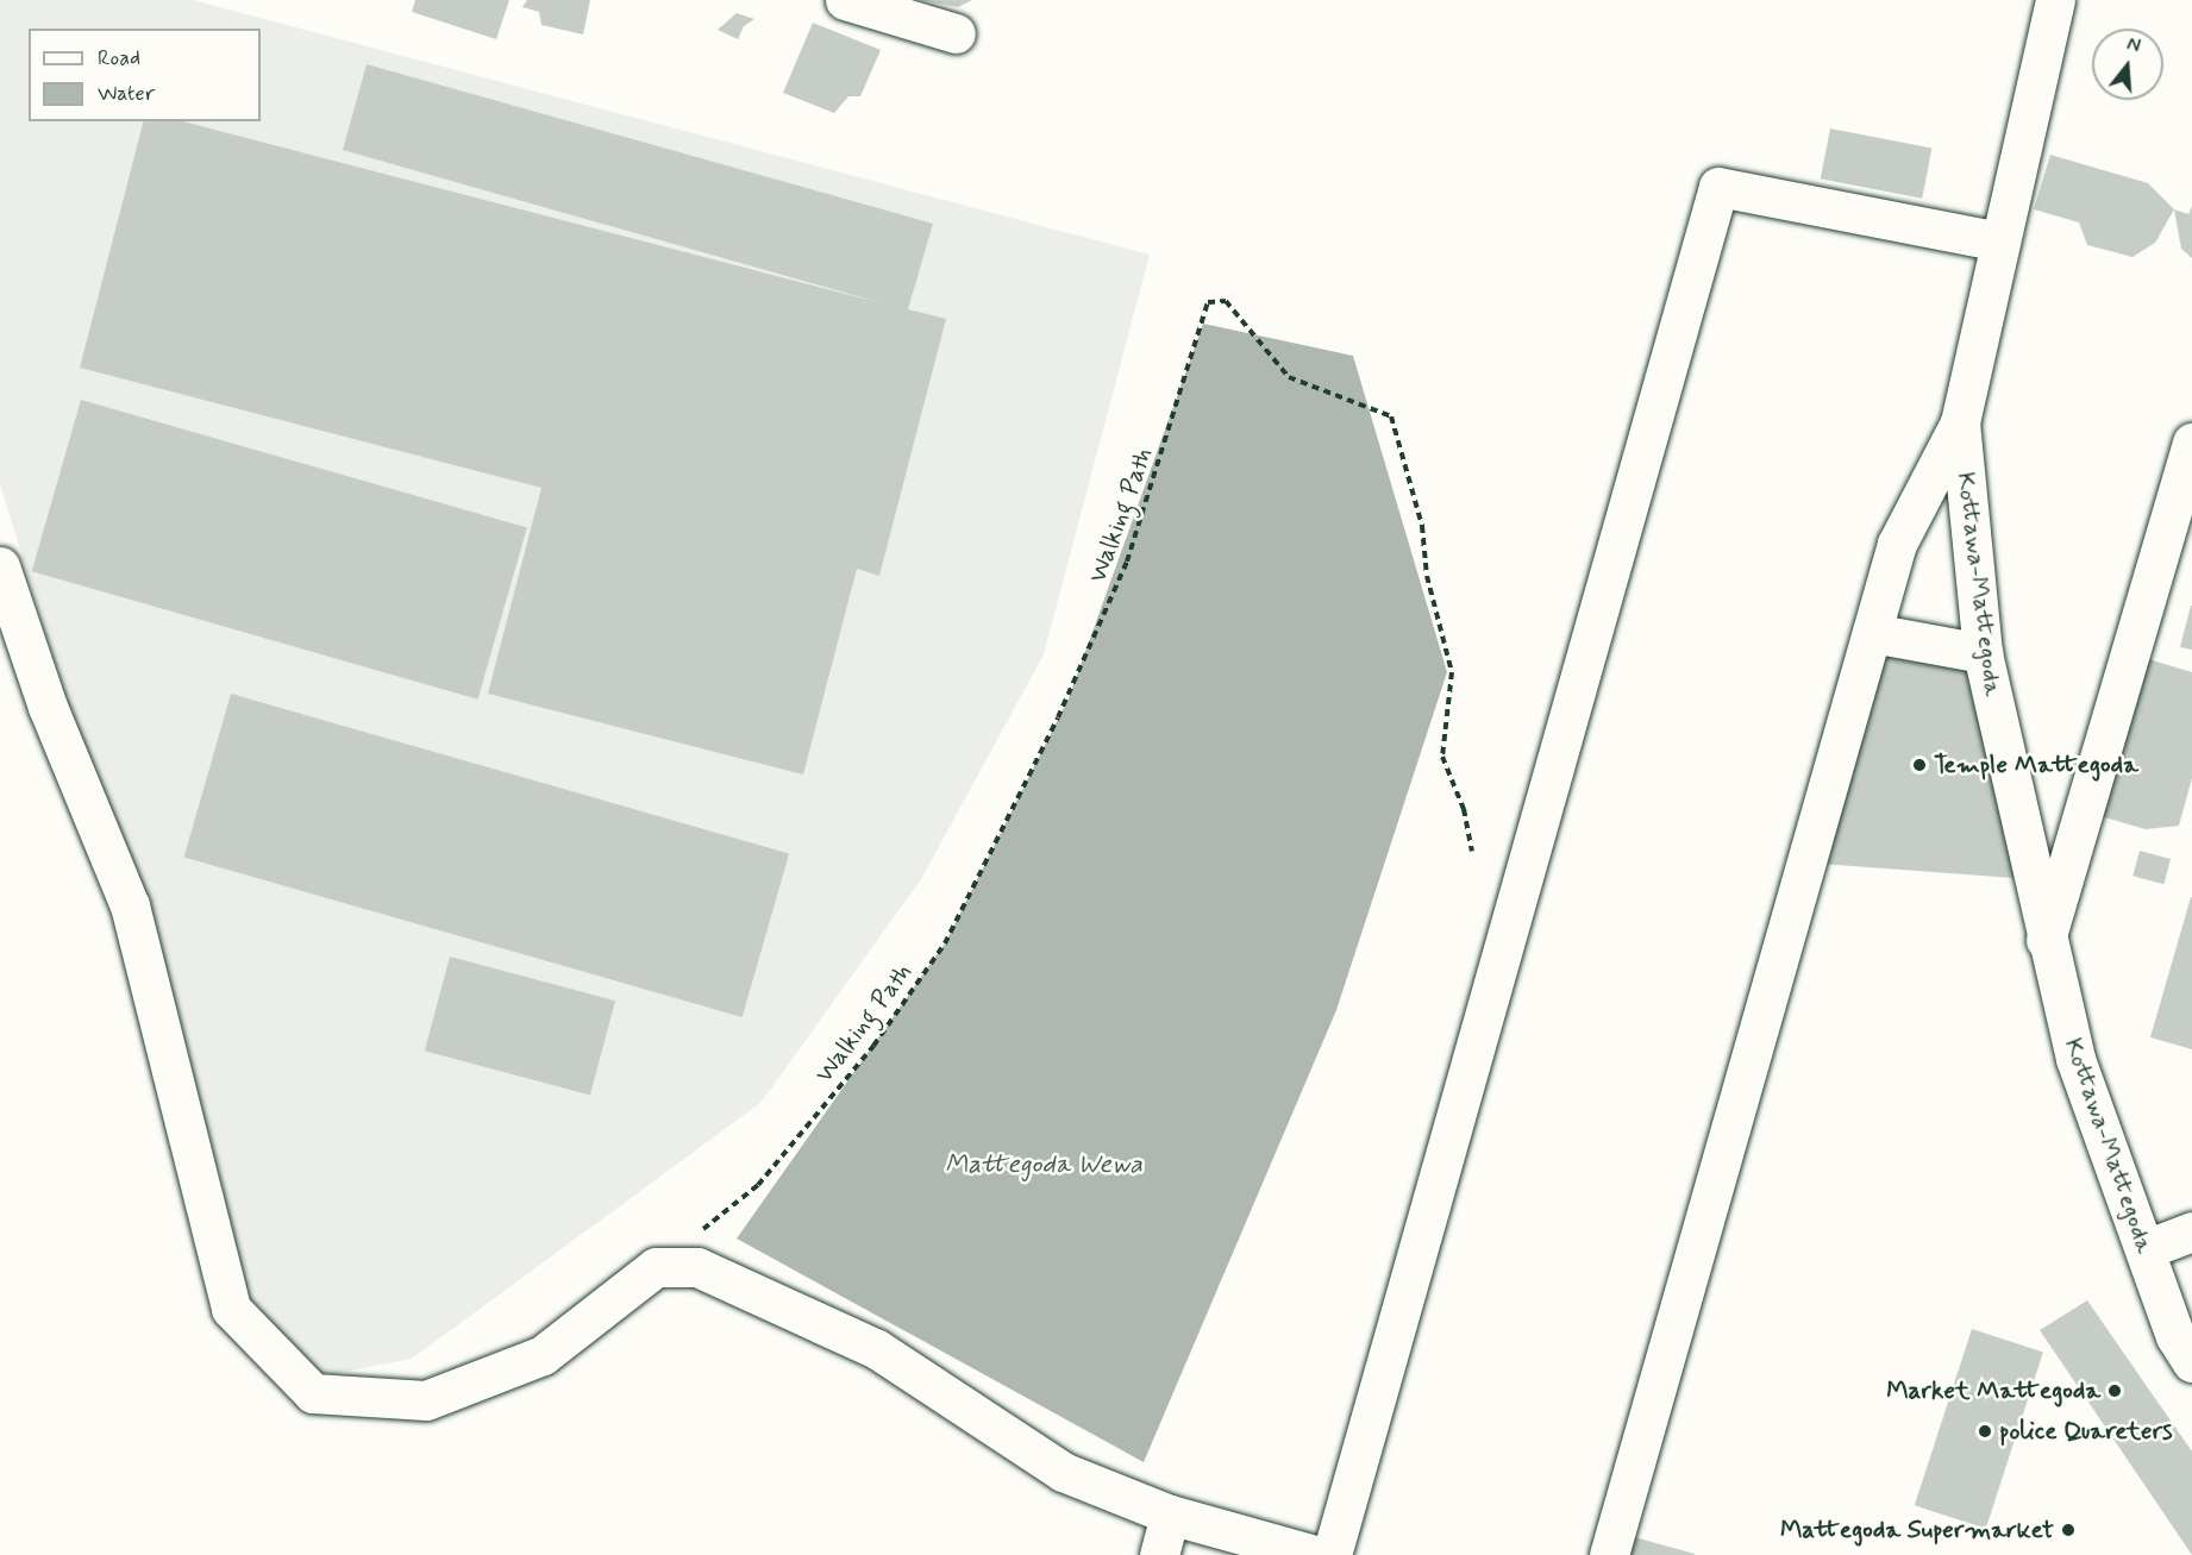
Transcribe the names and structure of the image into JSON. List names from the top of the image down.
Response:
{
  "streets": {
    "street": ["Kottawa-Mattegoda"],
    "path": ["Walking Path"]
  },
  "water": ["Mattegoda Wewa"],
  "places": [
    "Temple Mattegoda",
    "Market Mattegoda",
    "police Quareters",
    "Mattegoda Supermarket"
  ],
  "legend": ["Road", "Water"],
  "north": "top"
}
